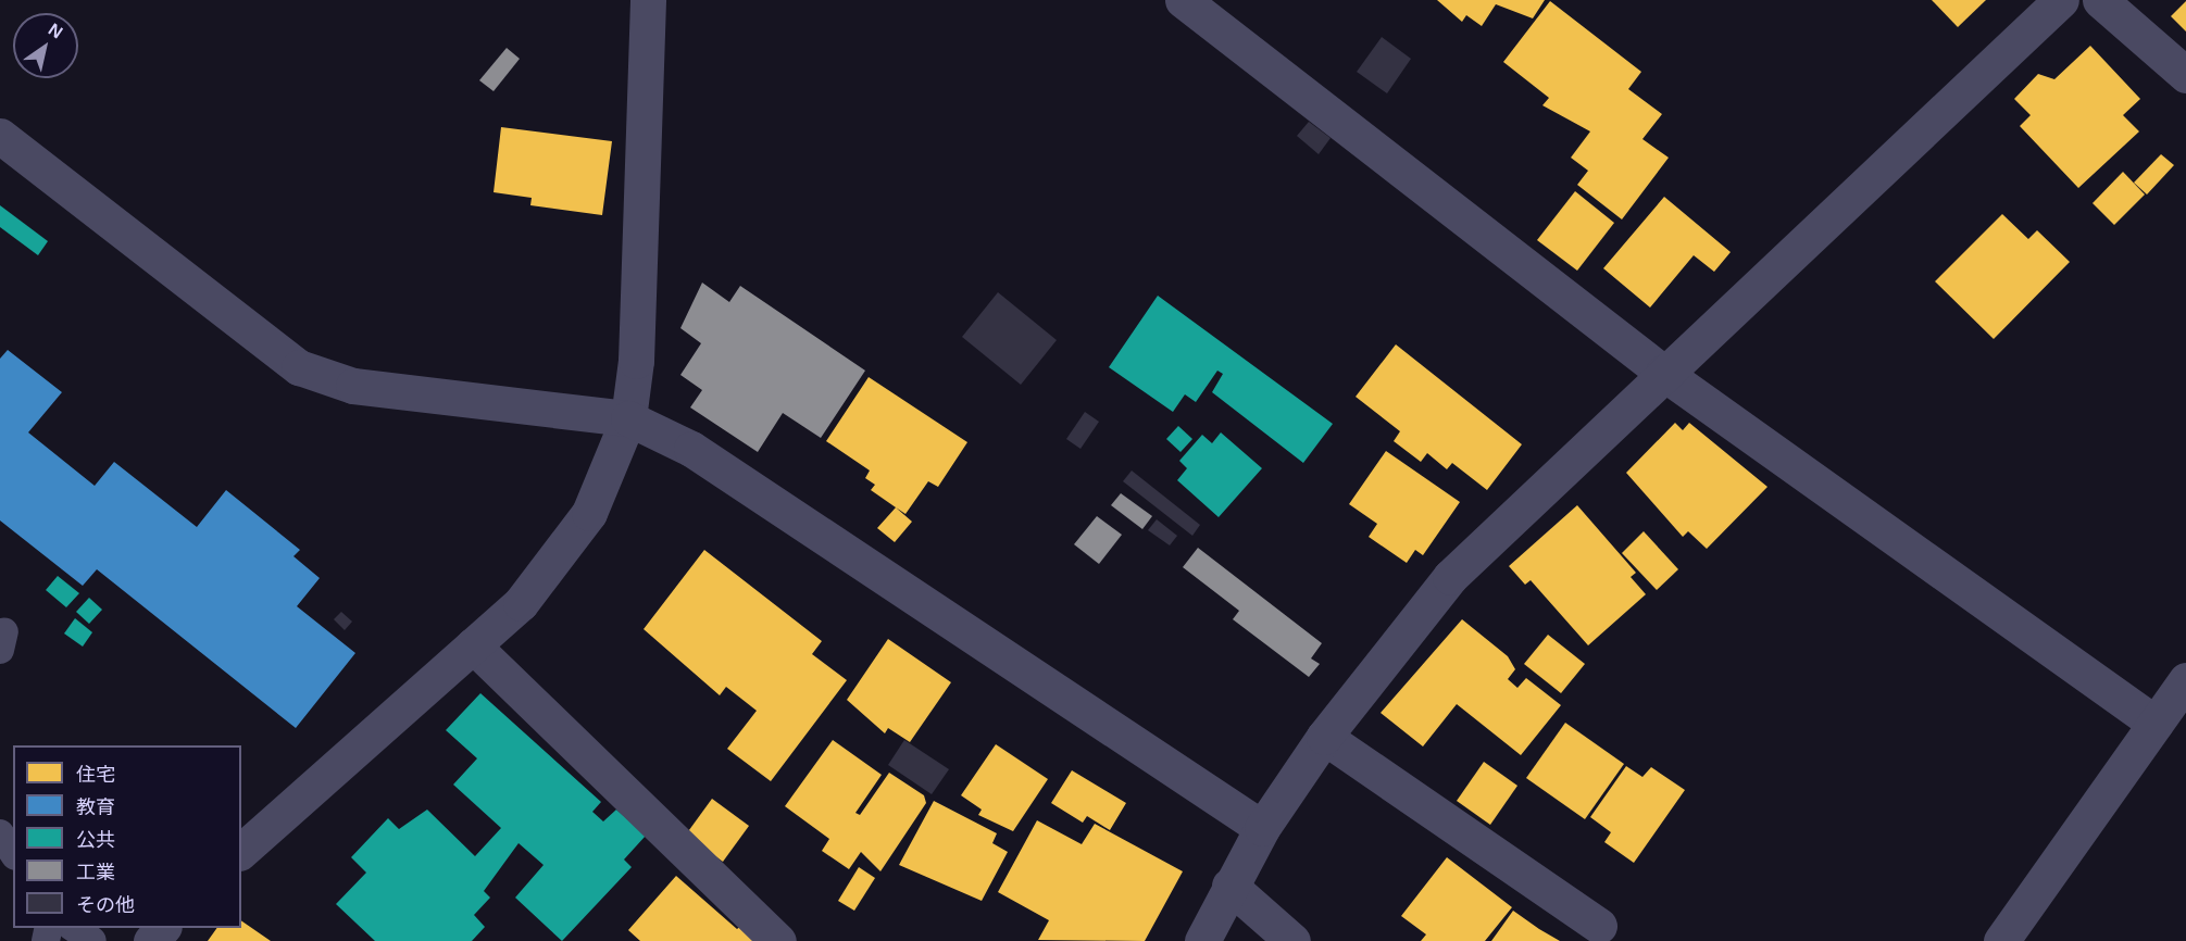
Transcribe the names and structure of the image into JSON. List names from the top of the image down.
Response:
{
  "legend": [
    "住宅",
    "教育",
    "公共",
    "工業",
    "その他"
  ],
  "north": "top right"
}
